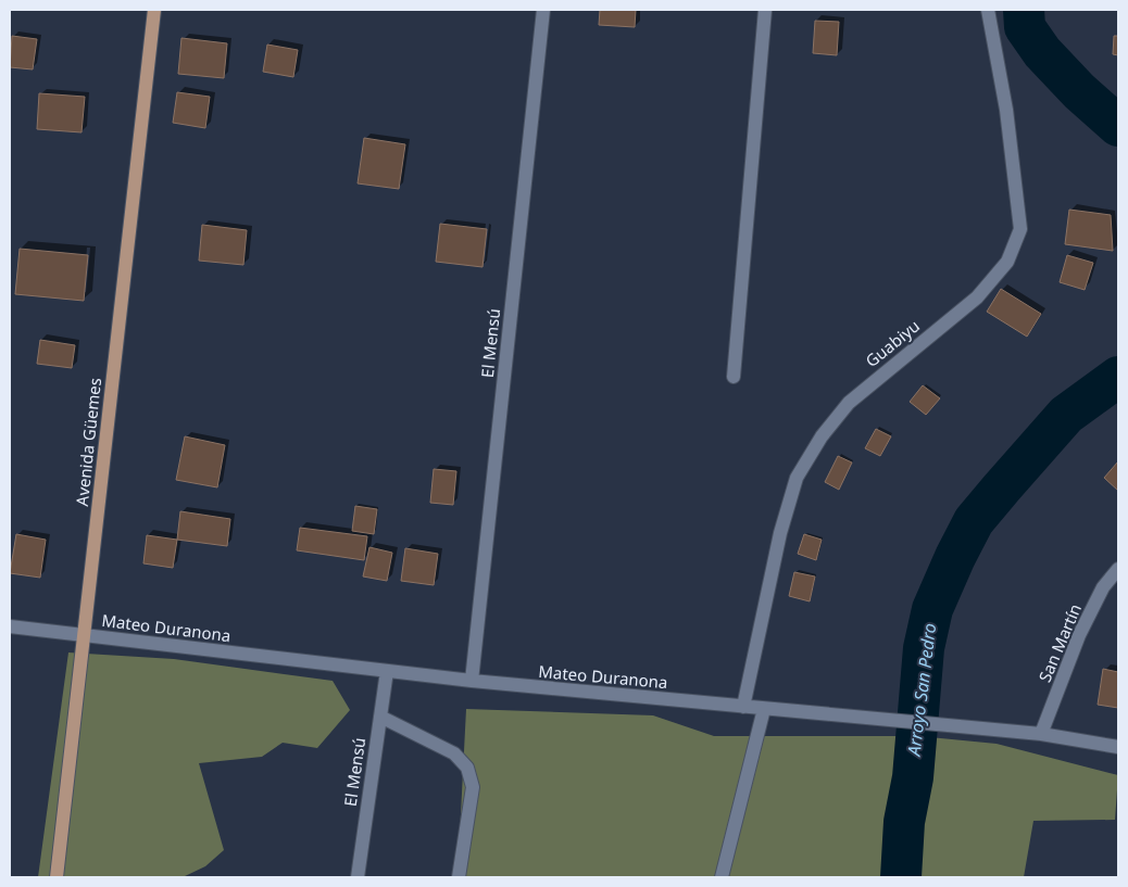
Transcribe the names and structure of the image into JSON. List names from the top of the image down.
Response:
{
  "streets": {
    "main road": ["Avenida Güemes"],
    "street": [
      "El Mensú",
      "Guabiyu",
      "Mateo Duranona",
      "San Martín"
    ]
  },
  "crossings": [
    ["El Mensú", "Mateo Duranona"],
    ["Guabiyu", "Mateo Duranona"],
    ["Avenida Güemes", "Mateo Duranona"],
    ["Mateo Duranona", "San Martín"]
  ],
  "water": ["Arroyo San Pedro"]
}
